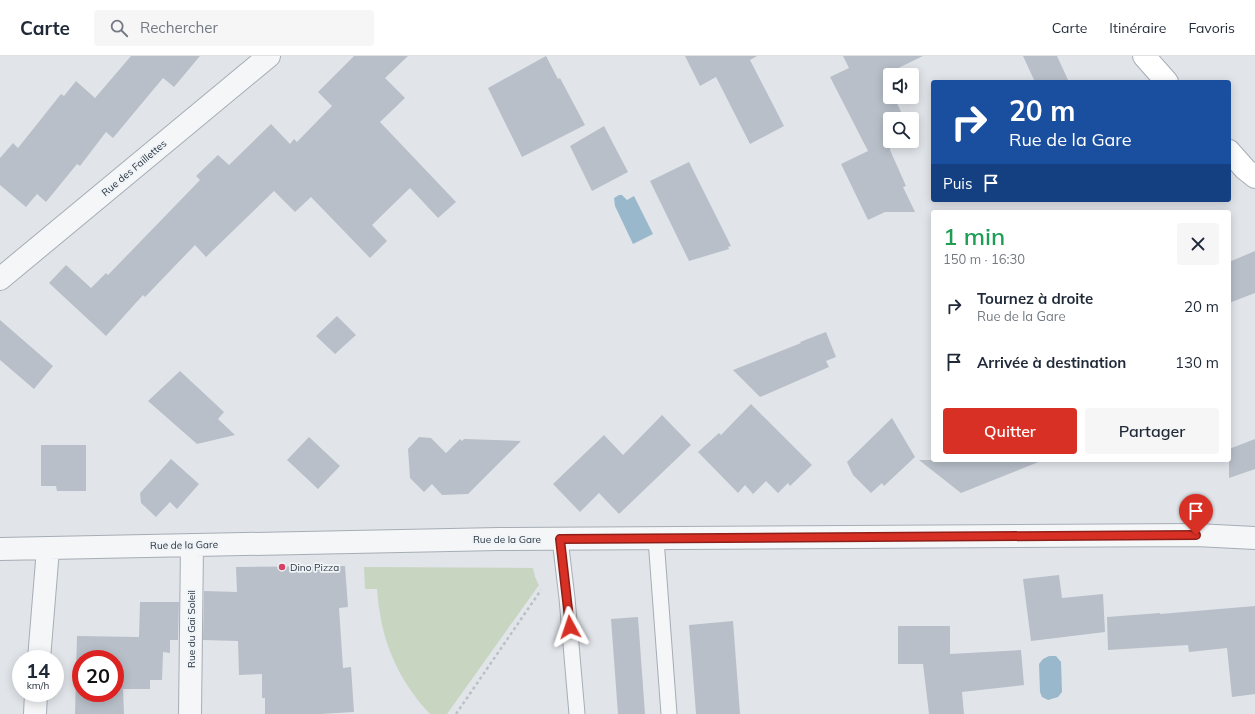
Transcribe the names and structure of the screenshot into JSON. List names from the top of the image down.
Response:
{
  "streets": {
    "street": ["Rue des Faillettes", "Rue de la Gare", "Rue du Gai Soleil"]
  },
  "crossings": [
    ["Rue de la Gare", "Rue du Gai Soleil"]
  ],
  "places": ["Dino Pizza"],
  "page": {
    "header": "Carte",
    "search": "Rechercher",
    "nav": ["Carte", "Itinéraire", "Favoris"],
    "turn": ["20 m", "Rue de la Gare"],
    "then": "Puis",
    "heading": ["1 min", "150 m · 16:30"],
    "list": [
      {
        "name": "Tournez à droite",
        "note": "Rue de la Gare",
        "value": "20 m"
      },
      {
        "name": "Arrivée à destination",
        "value": "130 m"
      }
    ],
    "buttons": ["Quitter", "Partager"],
    "speed": "14 km/h",
    "limit": "20"
  }
}
